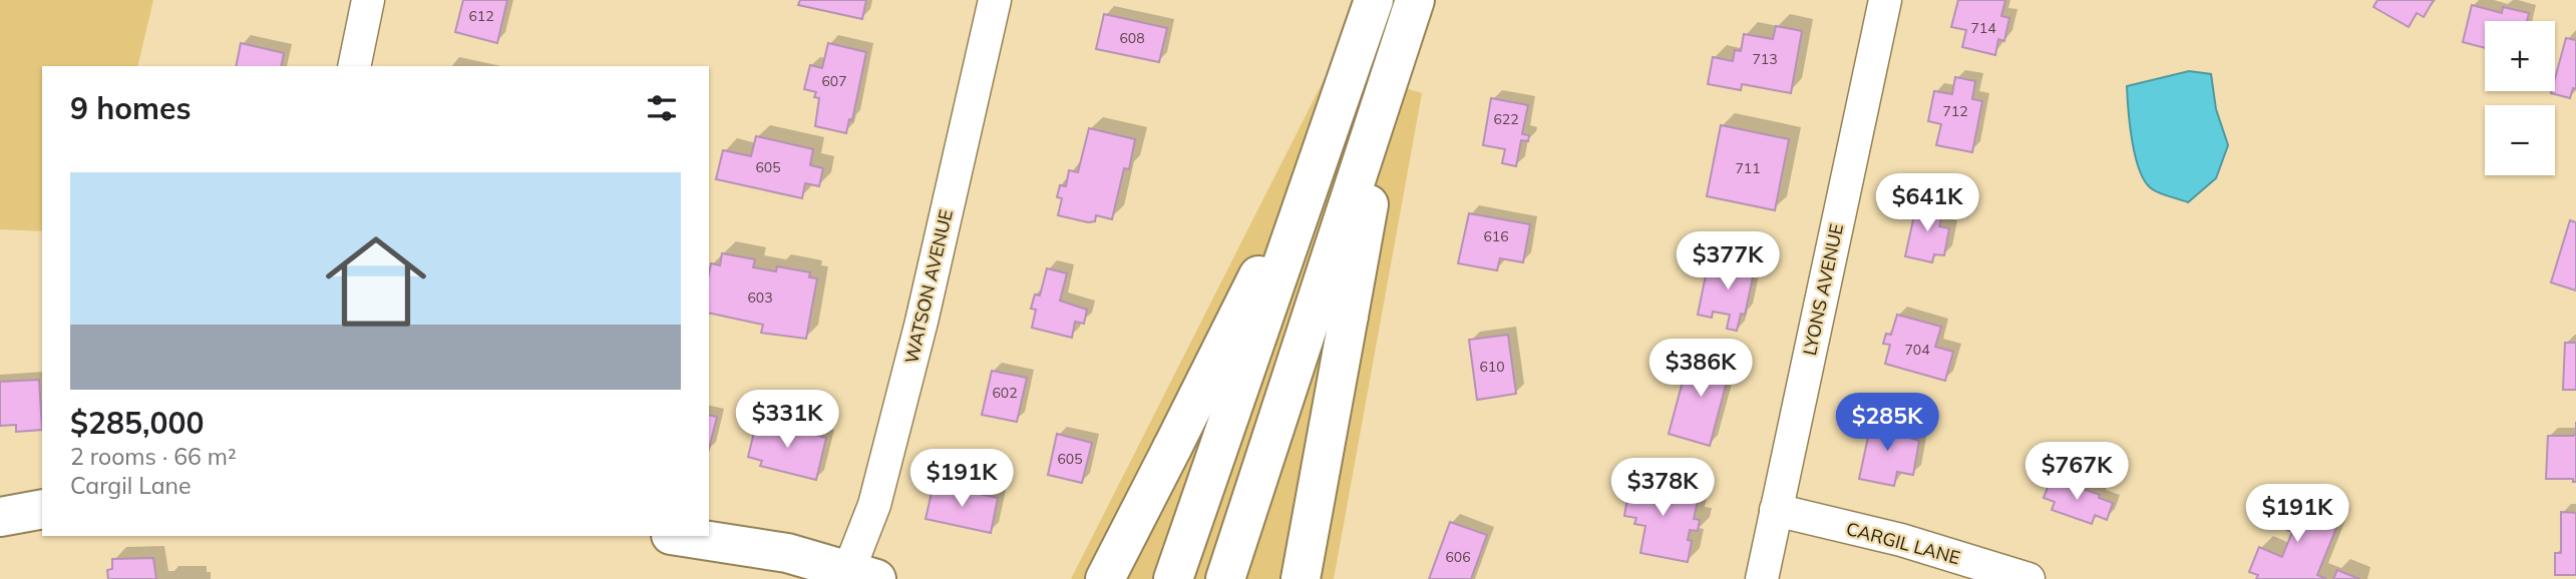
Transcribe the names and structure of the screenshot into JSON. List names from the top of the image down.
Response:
{
  "streets": {
    "street": ["WATSON AVENUE", "LYONS AVENUE", "CARGIL LANE"]
  },
  "crossings": [
    ["LYONS AVENUE", "CARGIL LANE"]
  ],
  "house_numbers": [
    "612",
    "714",
    "608",
    "713",
    "607",
    "712",
    "622",
    "605",
    "711",
    "616",
    "603",
    "704",
    "610",
    "602",
    "605",
    "606"
  ],
  "page": {
    "map_buttons": ["+", "−"],
    "heading": "9 homes",
    "list": [
      {
        "name": "$285,000",
        "note": "2 rooms · 66 m² · Cargil Lane"
      }
    ],
    "price": [
      "$641K",
      "$377K",
      "$386K",
      "$331K",
      "$285K",
      "$767K",
      "$191K",
      "$378K",
      "$191K"
    ]
  }
}
